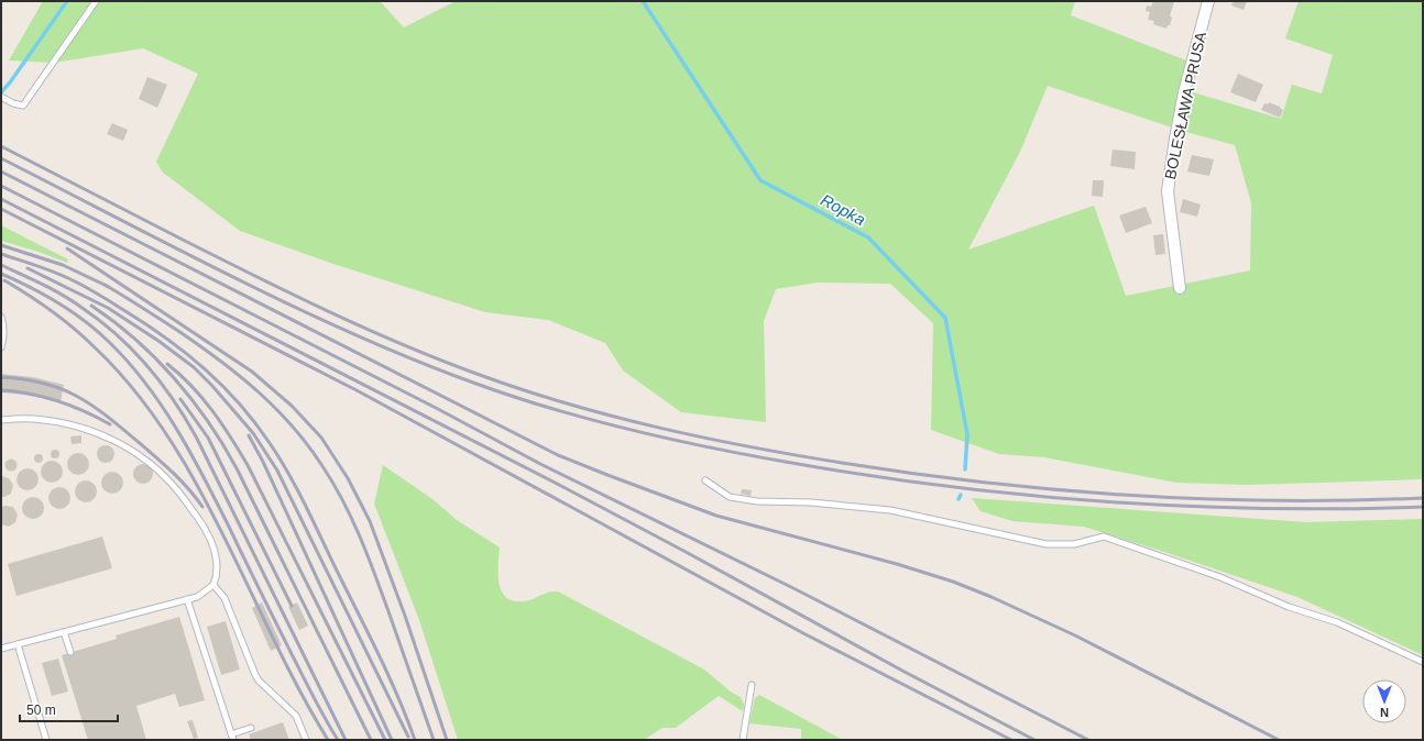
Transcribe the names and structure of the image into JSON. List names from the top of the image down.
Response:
{
  "streets": {
    "street": ["BOLESŁAWA PRUSA"]
  },
  "water": ["Ropka"],
  "scale_bar": "50 m",
  "north": "bottom"
}
